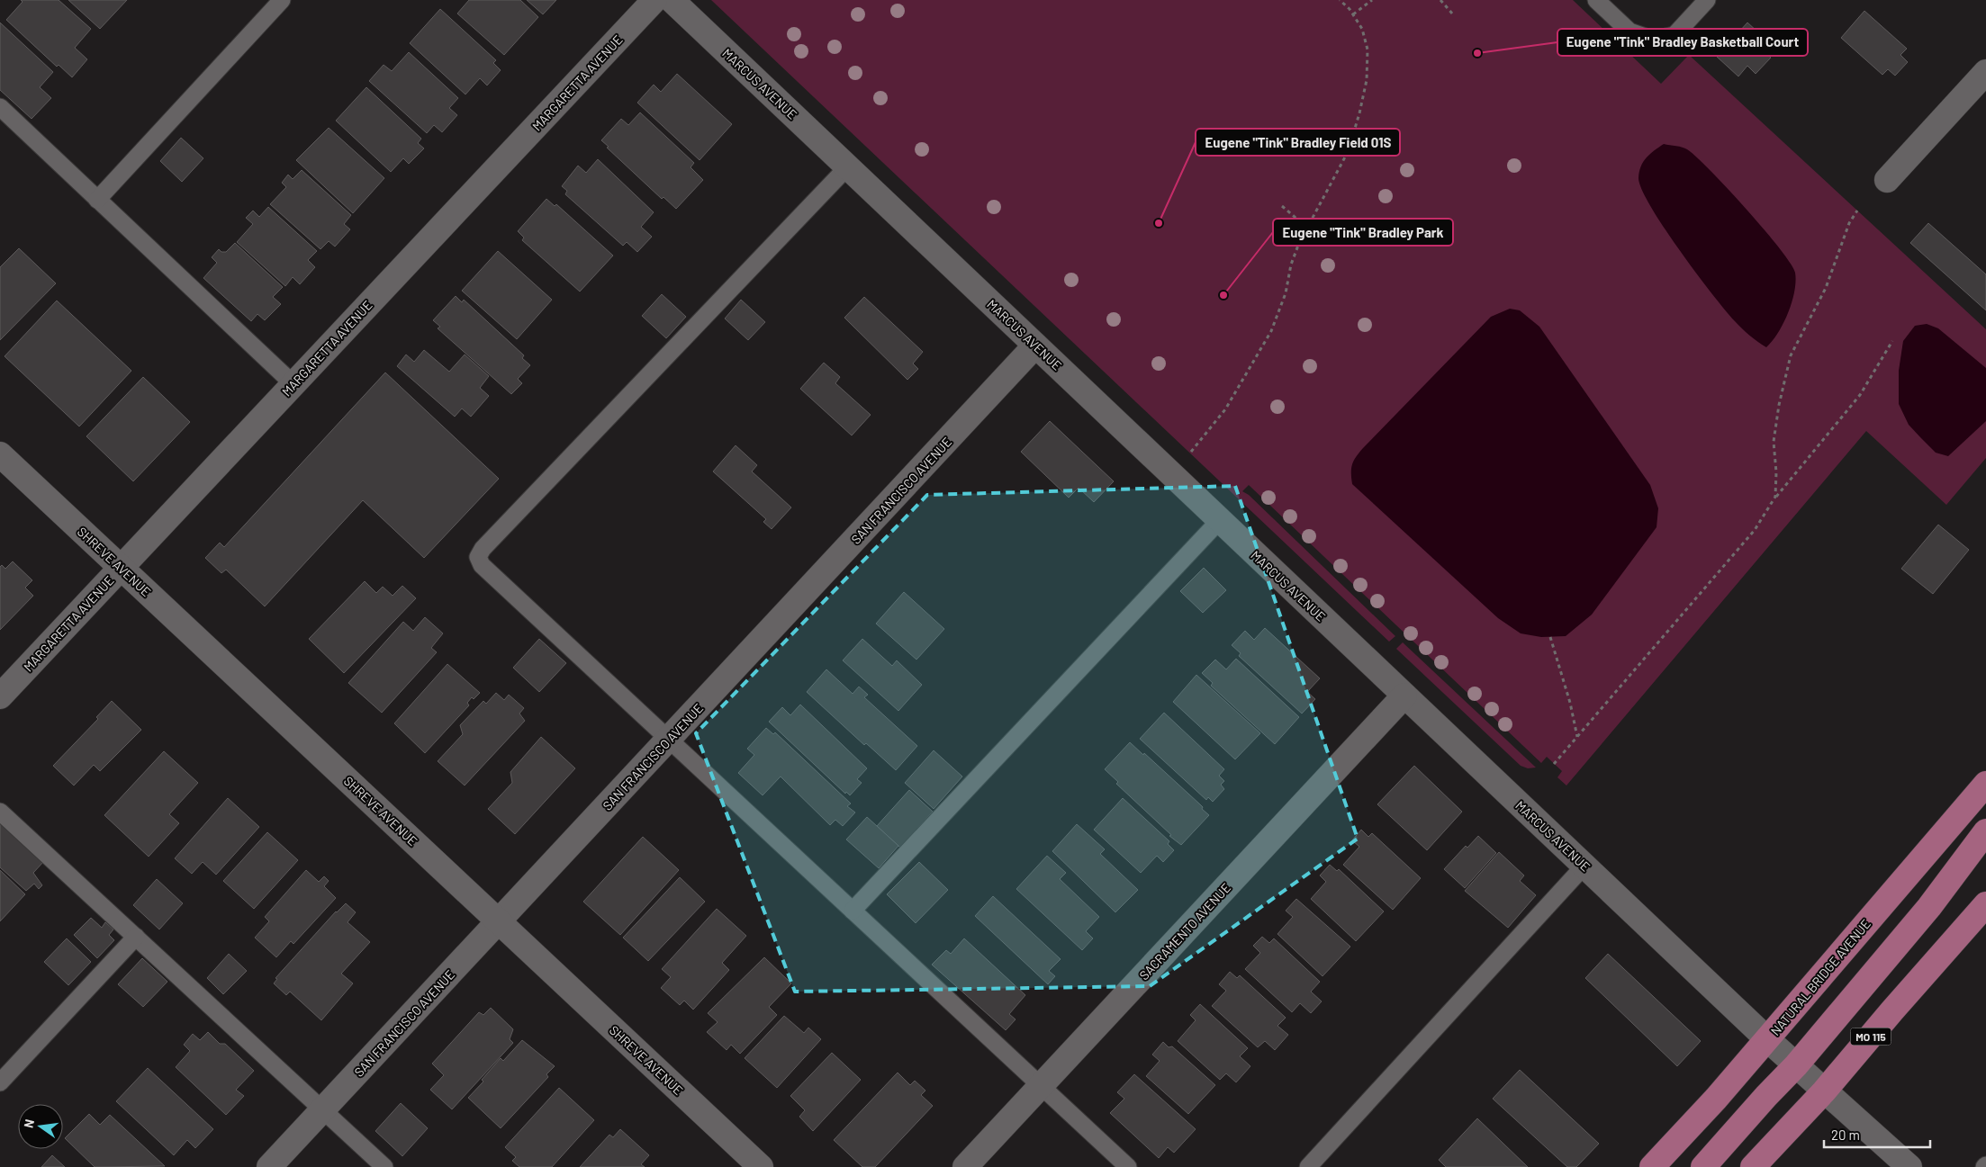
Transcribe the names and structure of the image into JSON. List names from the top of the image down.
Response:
{
  "streets": {
    "main road": ["NATURAL BRIDGE AVENUE", "MO 115"],
    "street": [
      "MARGARETTA AVENUE",
      "MARCUS AVENUE",
      "SAN FRANCISCO AVENUE",
      "SHREVE AVENUE",
      "SACRAMENTO AVENUE"
    ]
  },
  "crossings": [
    ["MARGARETTA AVENUE", "SHREVE AVENUE"],
    ["MARCUS AVENUE", "SAN FRANCISCO AVENUE"],
    ["MARCUS AVENUE", "SACRAMENTO AVENUE"],
    ["MARCUS AVENUE", "NATURAL BRIDGE AVENUE"],
    ["MARCUS AVENUE", "MO 115"],
    ["SAN FRANCISCO AVENUE", "SHREVE AVENUE"]
  ],
  "places": ["Eugene \"Tink\" Bradley Basketball Court", "Eugene \"Tink\" Bradley Field 01S", "Eugene \"Tink\" Bradley Park"],
  "scale_bar": "20 m",
  "north": "left"
}
